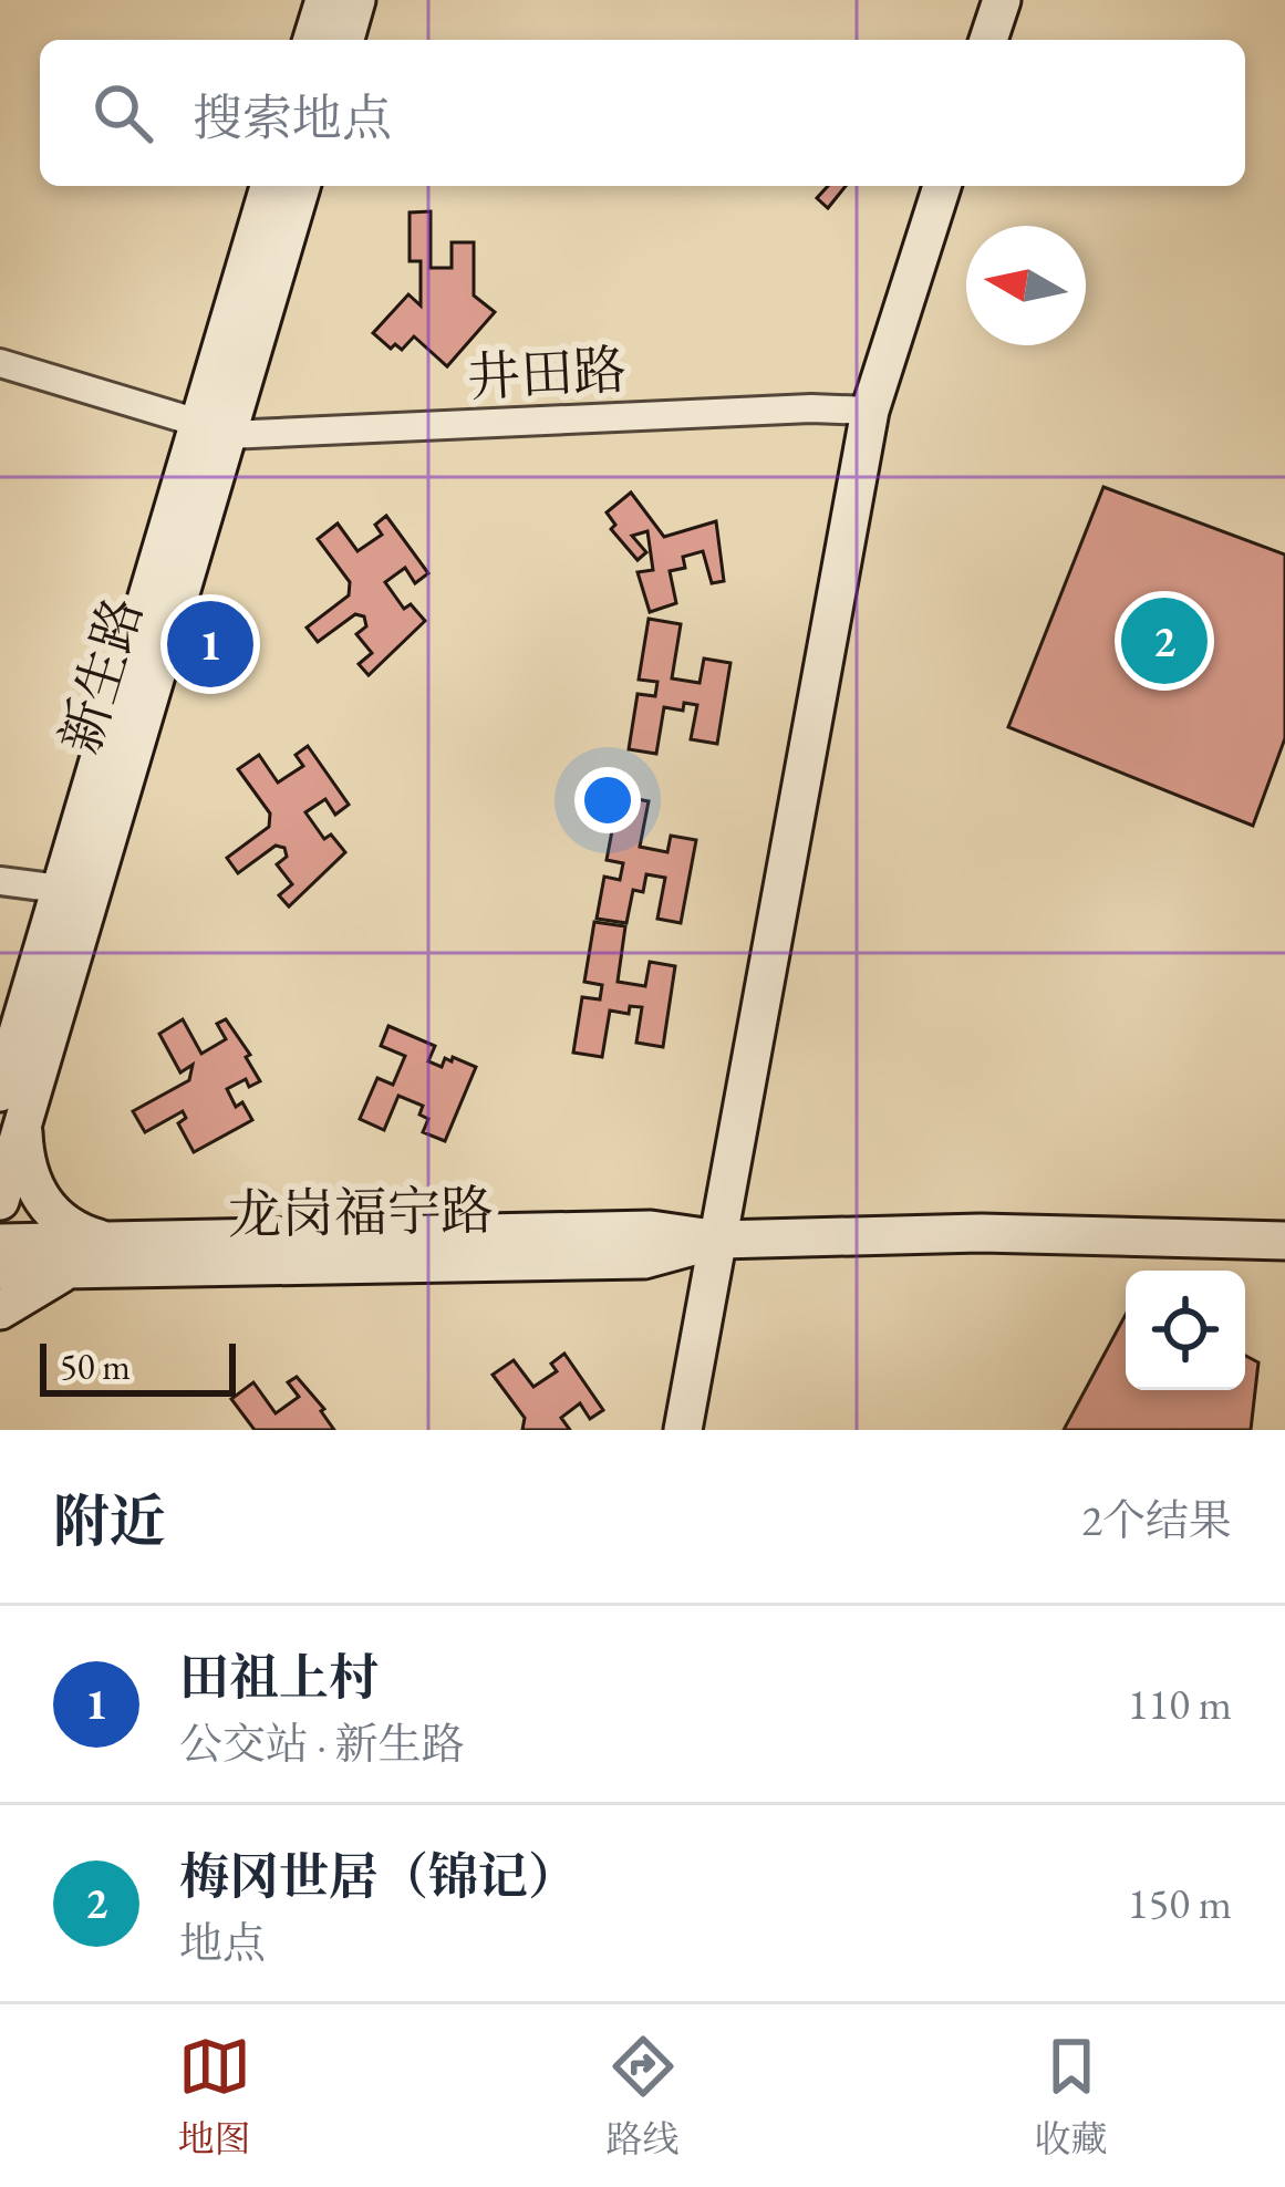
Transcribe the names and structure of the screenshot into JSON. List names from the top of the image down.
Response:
{
  "streets": {
    "street": ["井田路", "新生路", "龙岗福宁路"]
  },
  "crossings": [
    ["井田路", "新生路"]
  ],
  "scale_bar": "50 m",
  "north": "left",
  "page": {
    "search": "搜索地点",
    "pins": ["2", "1"],
    "scale": "50 m",
    "heading": ["附近", "2个结果"],
    "list": [
      {
        "mark": "1",
        "name": "田祖上村",
        "note": "公交站 · 新生路",
        "value": "110 m"
      },
      {
        "mark": "2",
        "name": "梅冈世居（锦记）",
        "note": "地点",
        "value": "150 m"
      }
    ],
    "nav": ["地图", "路线", "收藏"]
  }
}
